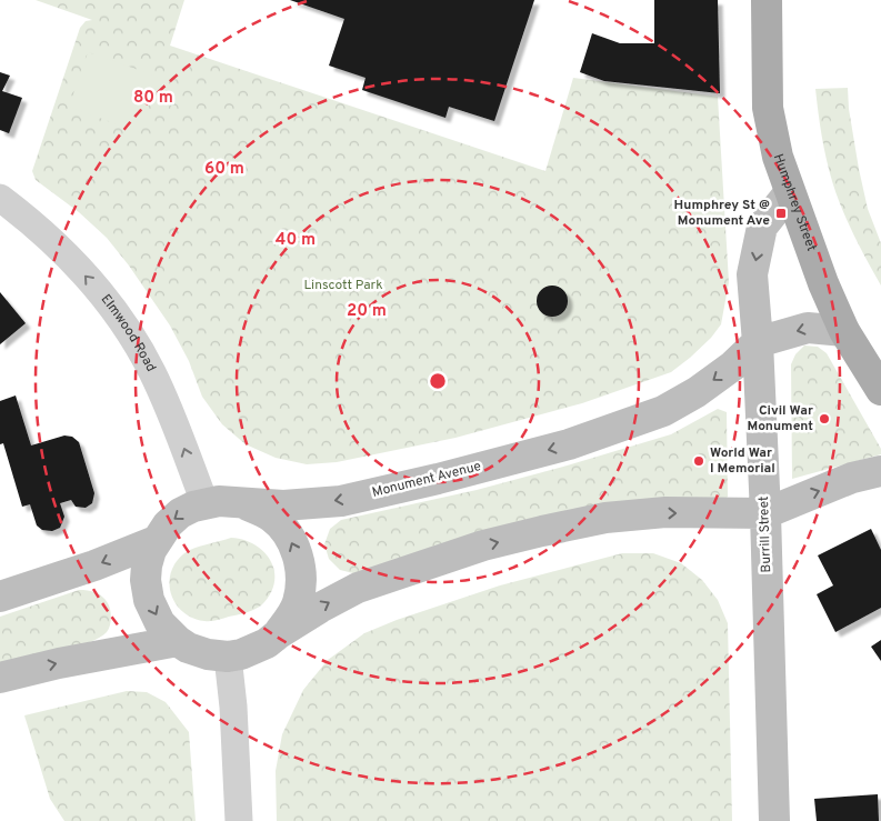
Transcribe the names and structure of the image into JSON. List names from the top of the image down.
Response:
{
  "streets": {
    "main road": ["Humphrey Street"],
    "street": ["Elmwood Road", "Monument Avenue", "Burrill Street"]
  },
  "crossings": [
    ["Humphrey Street", "Monument Avenue"],
    ["Humphrey Street", "Burrill Street"],
    ["Elmwood Road", "Monument Avenue"],
    ["Monument Avenue", "Burrill Street"]
  ],
  "one_way": ["Elmwood Road"],
  "parks": ["Linscott Park"],
  "places": {
    "transit": ["Humphrey St @ Monument Ave"],
    "other": ["Civil War Monument", "World War I Memorial"]
  },
  "rings": [
    "80 m",
    "60 m",
    "40 m",
    "20 m"
  ]
}
